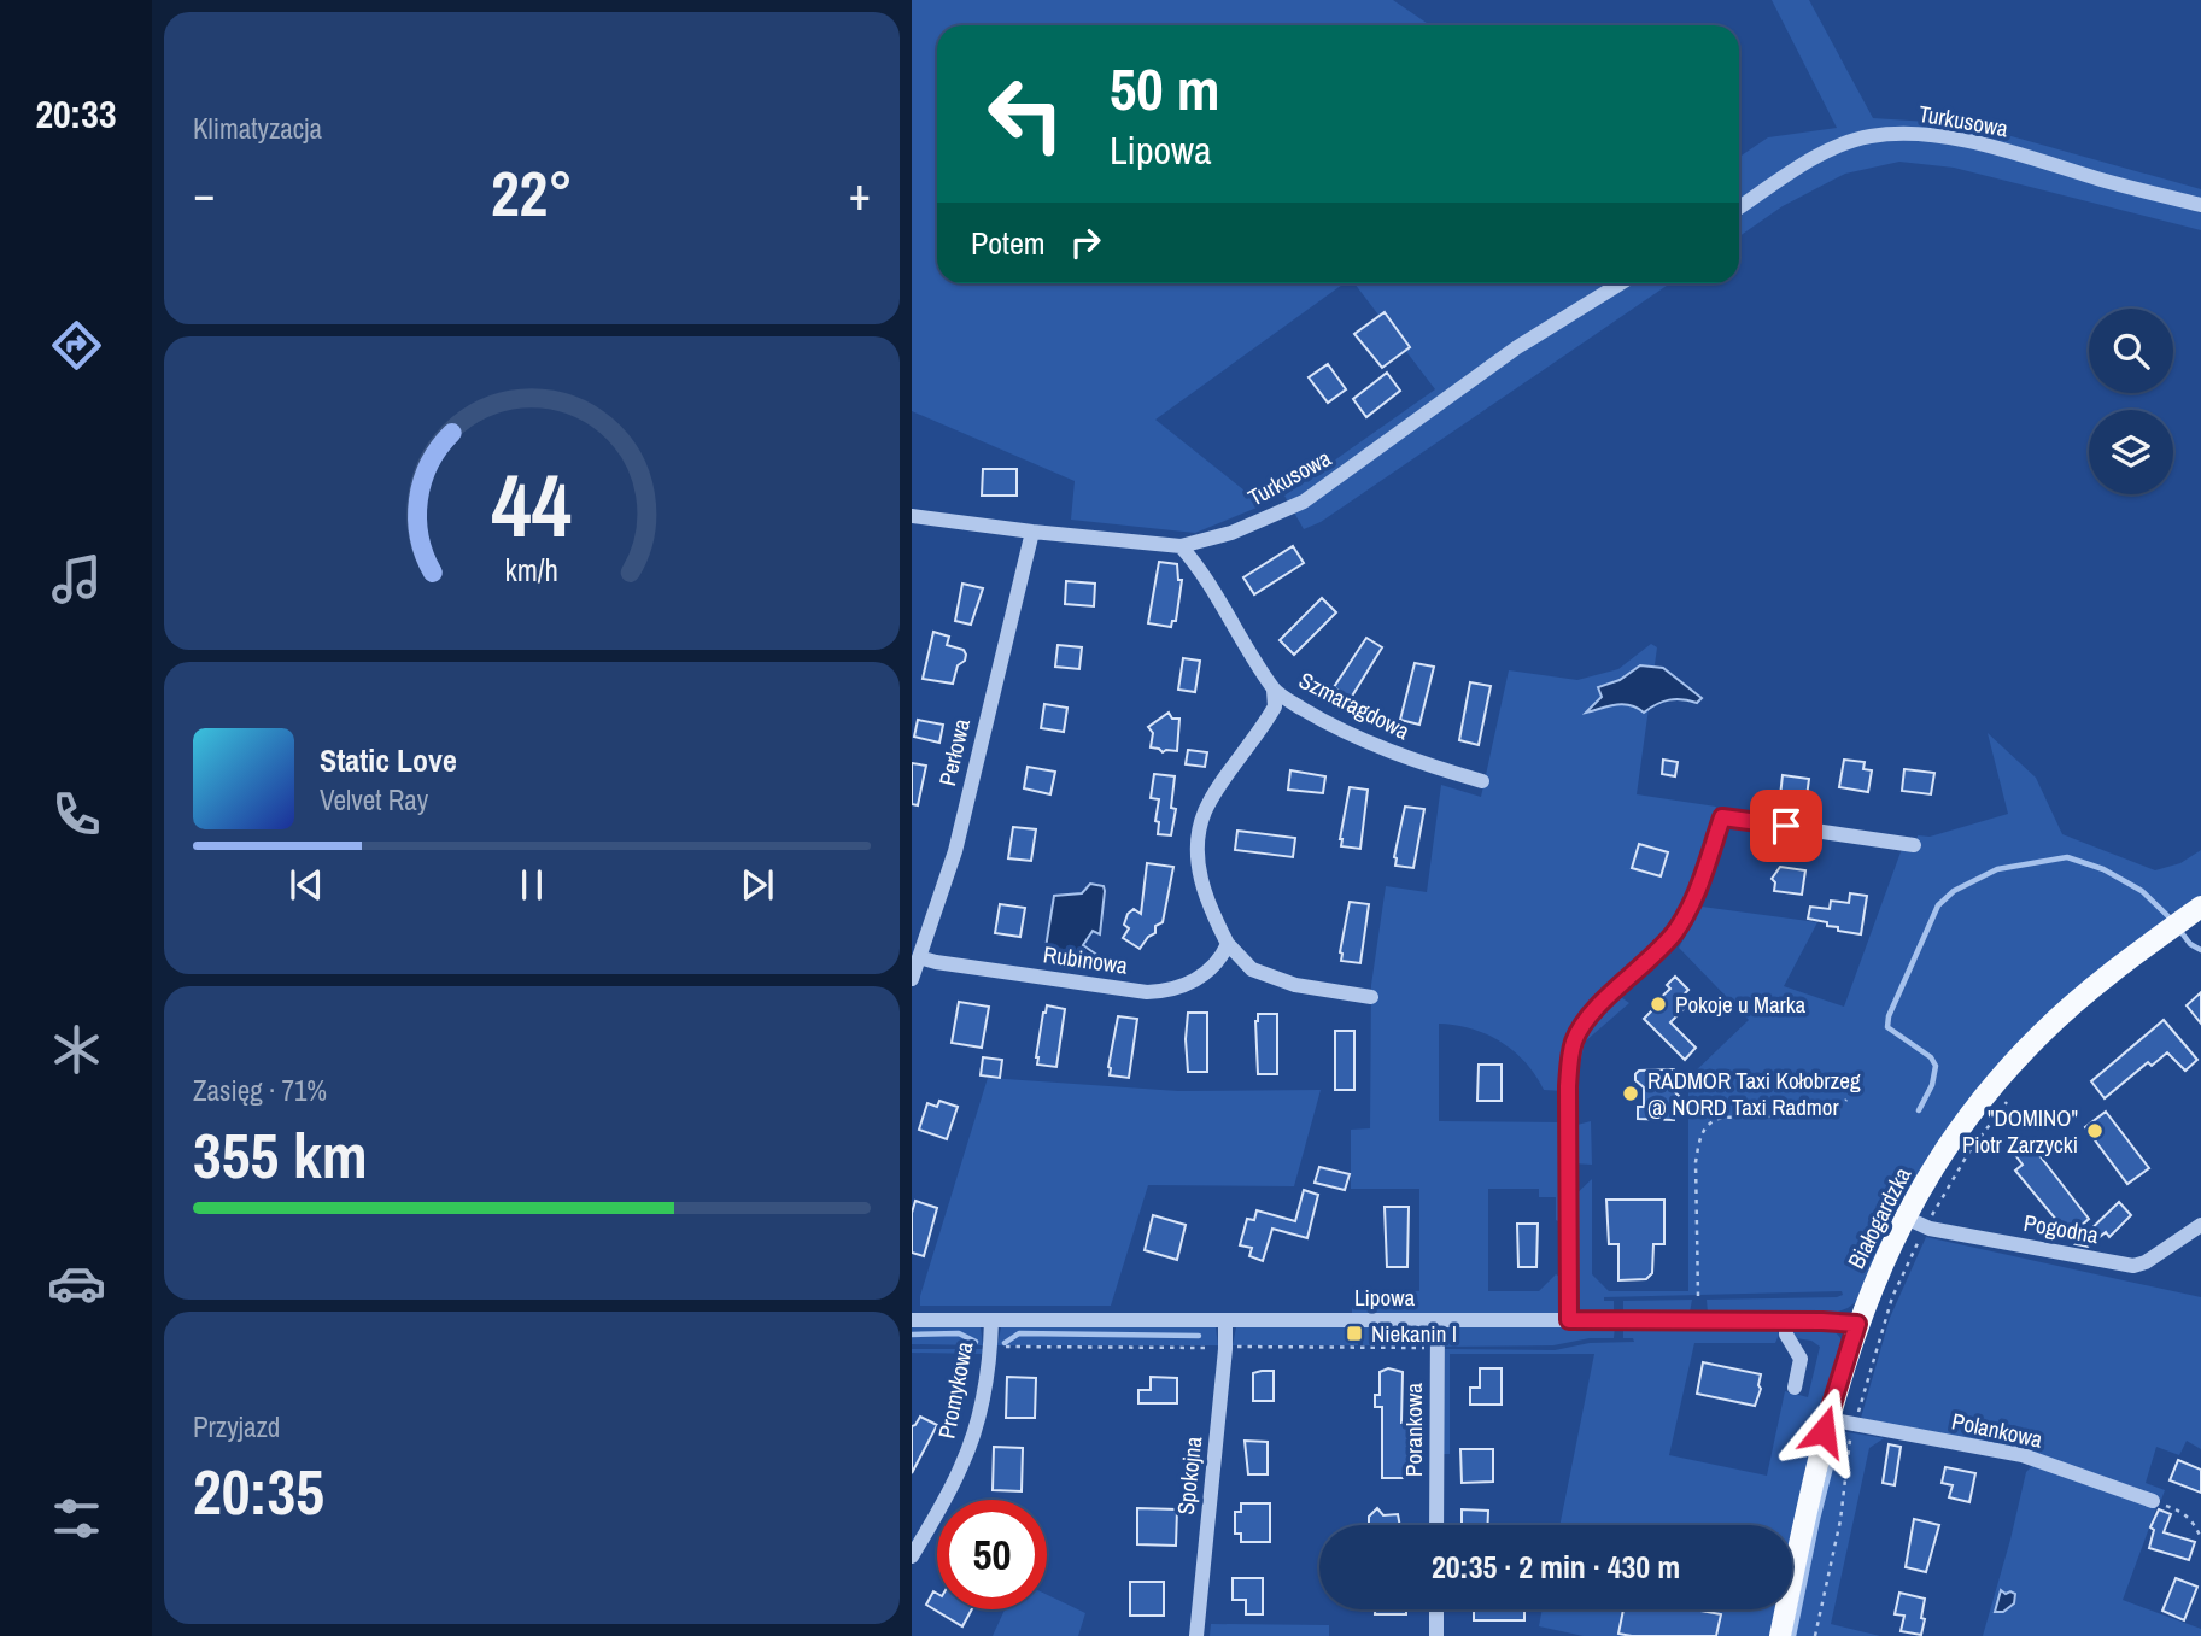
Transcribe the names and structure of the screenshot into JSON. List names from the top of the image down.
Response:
{
  "streets": {
    "main road": ["Białogardzka"],
    "street": [
      "Turkusowa",
      "Szmaragdowa",
      "Perłowa",
      "Rubinowa",
      "Pogodna",
      "Lipowa",
      "Promykowa",
      "Porankowa",
      "Polankowa",
      "Spokojna"
    ]
  },
  "crossings": [
    ["Turkusowa", "Szmaragdowa"],
    ["Turkusowa", "Perłowa"],
    ["Perłowa", "Rubinowa"],
    ["Białogardzka", "Pogodna"],
    ["Białogardzka", "Lipowa"],
    ["Białogardzka", "Polankowa"],
    ["Lipowa", "Promykowa"],
    ["Lipowa", "Porankowa"],
    ["Lipowa", "Spokojna"]
  ],
  "places": {
    "other": ["Pokoje u Marka", "RADMOR Taxi Kołobrzeg @ NORD Taxi Radmor", "\"DOMINO\" Piotr Zarzycki"],
    "transit": ["Niekanin I"]
  },
  "page": {
    "tabs": "20:33",
    "tile": [
      "Klimatyzacja",
      ["Zasięg · 71%", "355 km"],
      ["Przyjazd", "20:35"]
    ],
    "turn": ["50 m", "Lipowa"],
    "heat": ["−", "22°", "+"],
    "then": "Potem",
    "song": ["Static Love", "Velvet Ray"],
    "limit": "50",
    "trip": "20:35 · 2 min · 430 m",
    "gauge": ["44", "km/h"]
  }
}
